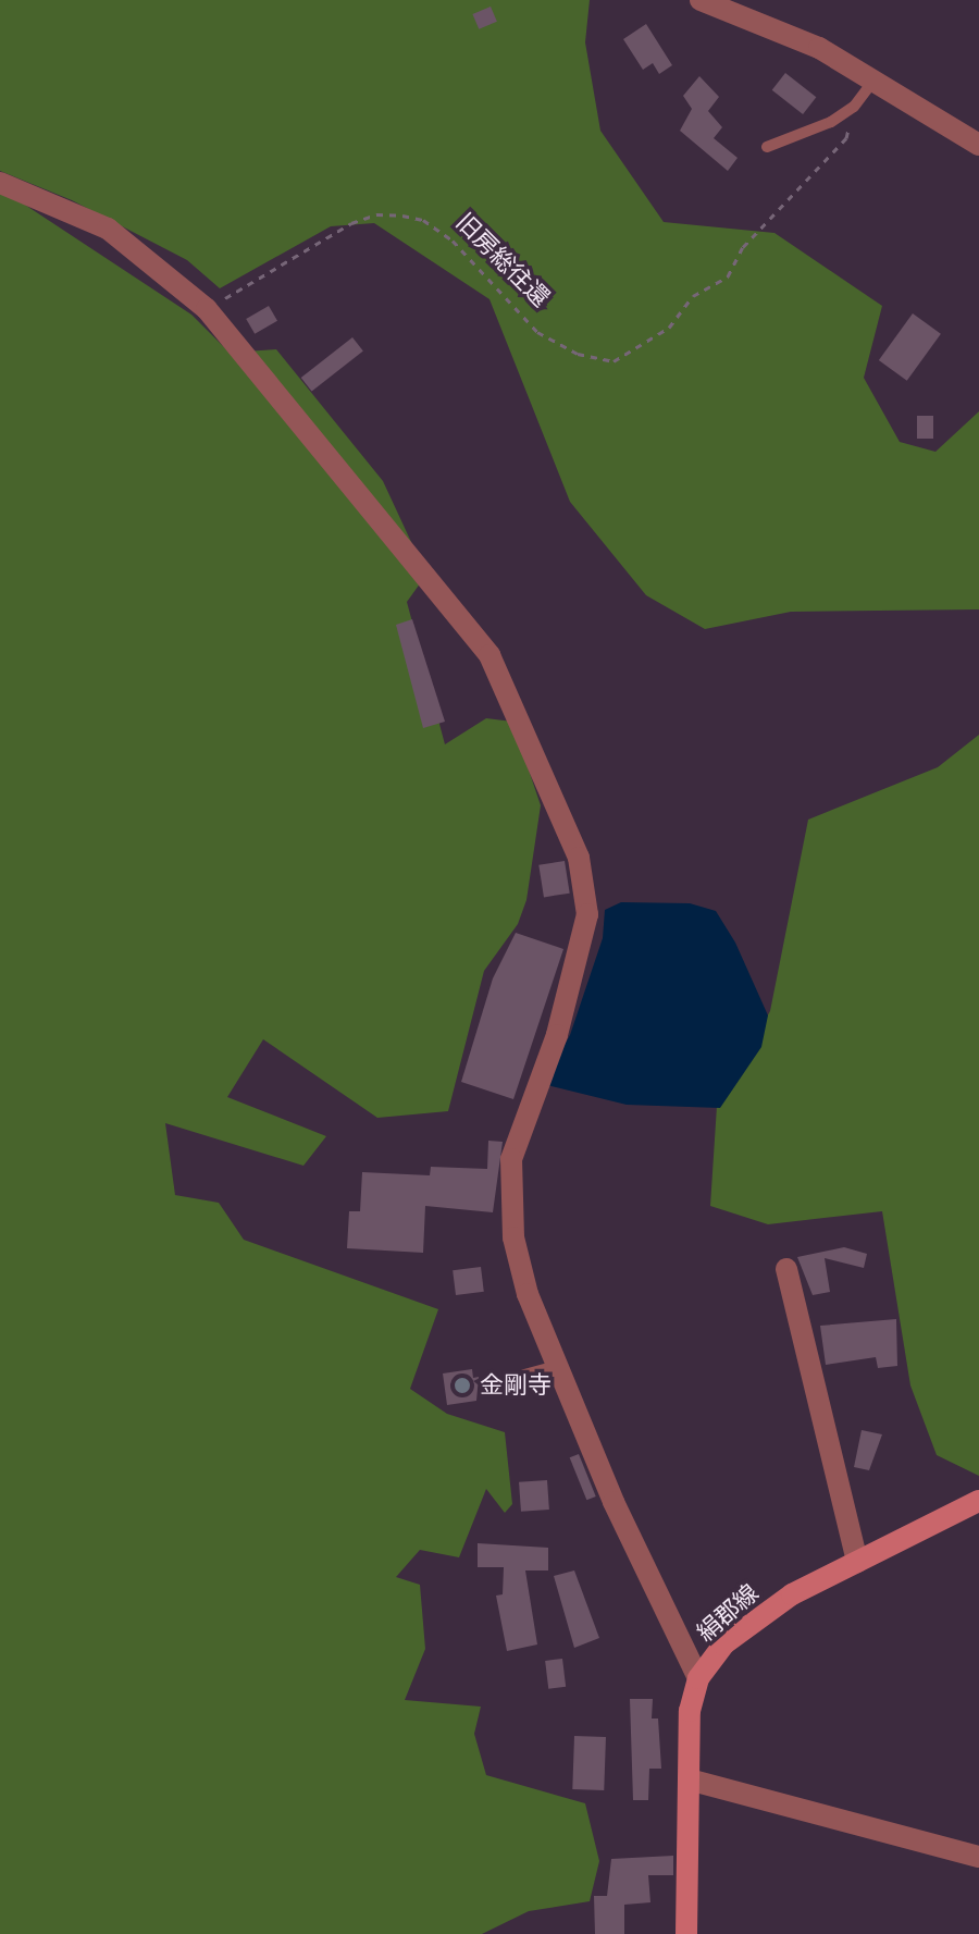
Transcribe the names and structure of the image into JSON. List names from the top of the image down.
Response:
{
  "streets": {
    "main road": ["絹郡線"],
    "path": ["旧房総往還"]
  },
  "places": ["金剛寺"]
}
